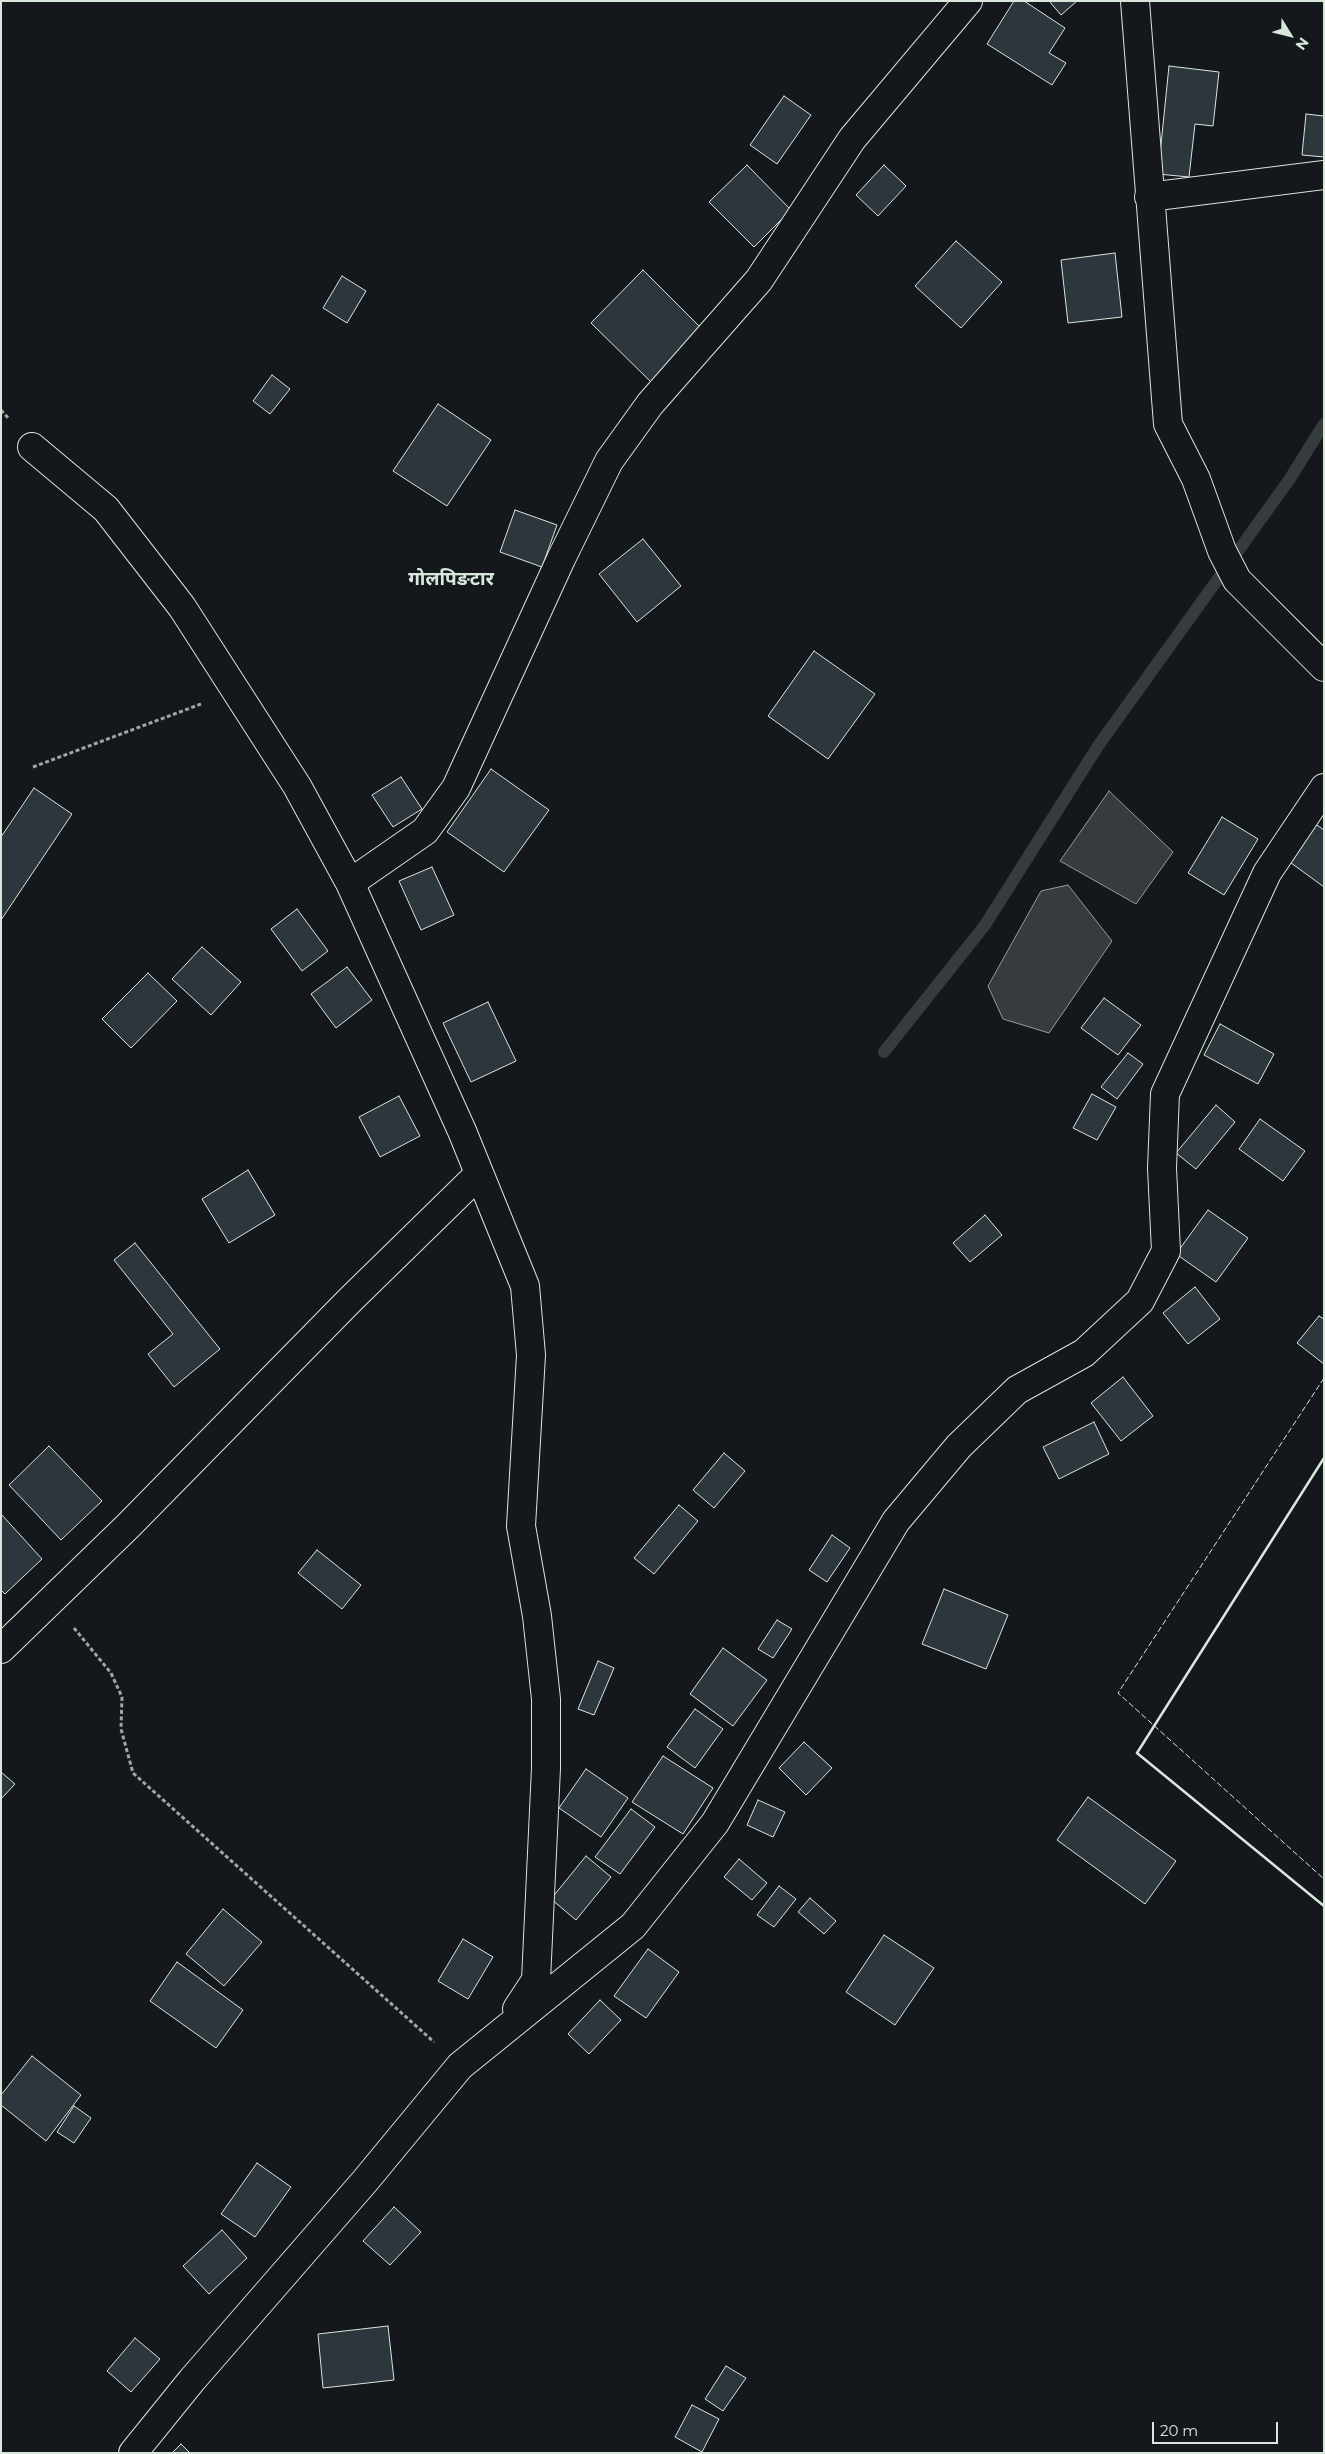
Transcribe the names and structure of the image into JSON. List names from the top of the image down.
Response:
{
  "districts": ["गोलपिङटार"],
  "scale_bar": "20 m",
  "north": "bottom right"
}
